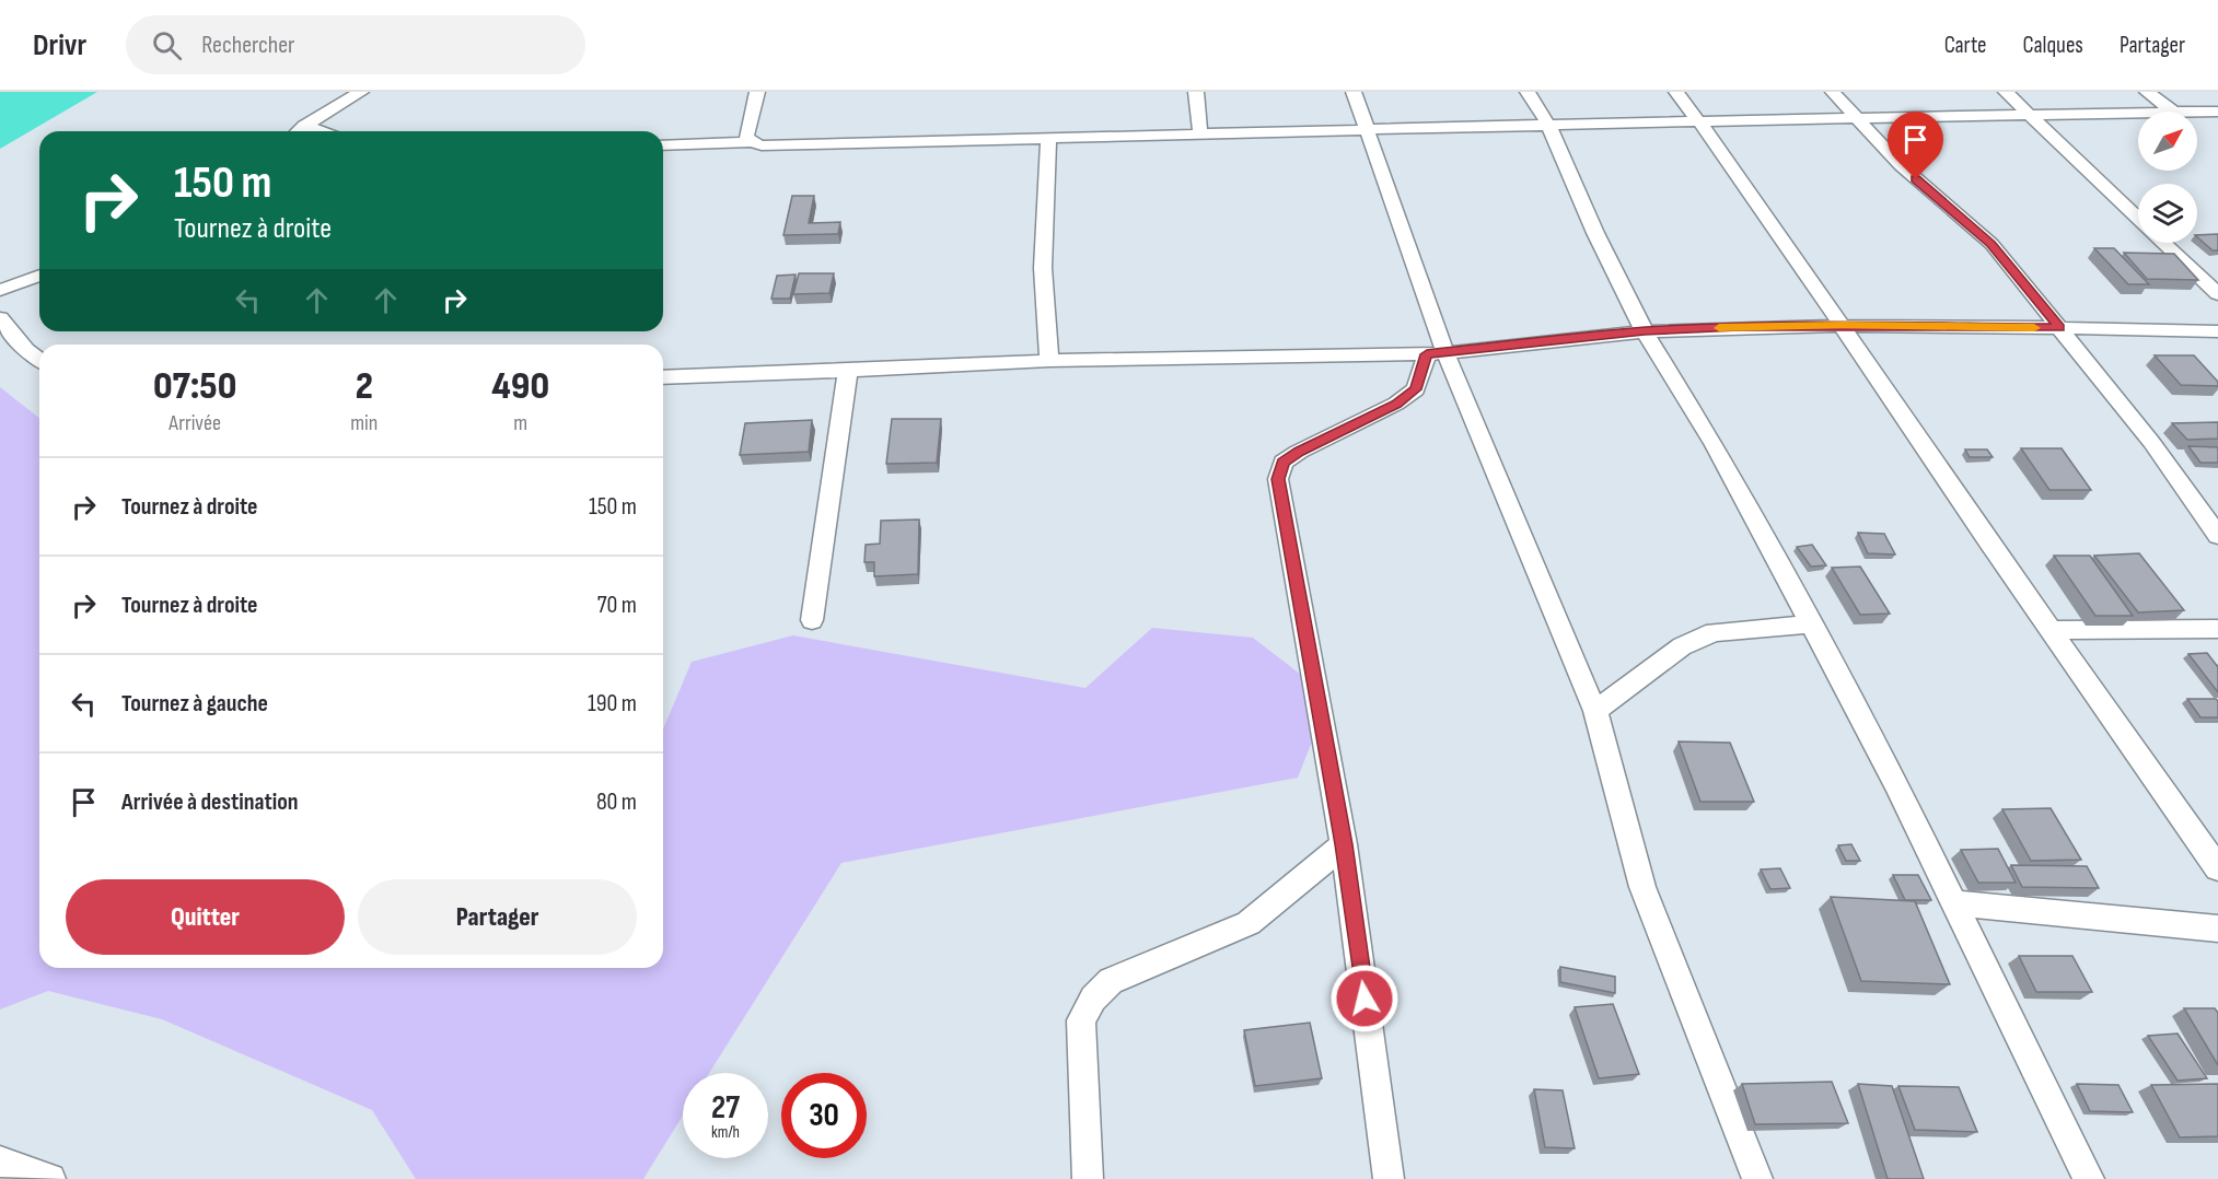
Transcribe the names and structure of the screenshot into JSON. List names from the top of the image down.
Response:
{
  "north": "top right",
  "page": {
    "header": "Drivr",
    "search": "Rechercher",
    "nav": ["Carte", "Calques", "Partager"],
    "turn": ["150 m", "Tournez à droite"],
    "eta": [
      "07:50",
      "Arrivée",
      "2",
      "min",
      "490",
      "m"
    ],
    "list": [
      {
        "name": "Tournez à droite",
        "value": "150 m"
      },
      {
        "name": "Tournez à droite",
        "value": "70 m"
      },
      {
        "name": "Tournez à gauche",
        "value": "190 m"
      },
      {
        "name": "Arrivée à destination",
        "value": "80 m"
      }
    ],
    "buttons": ["Quitter", "Partager"],
    "speed": "27 km/h",
    "limit": "30"
  }
}
